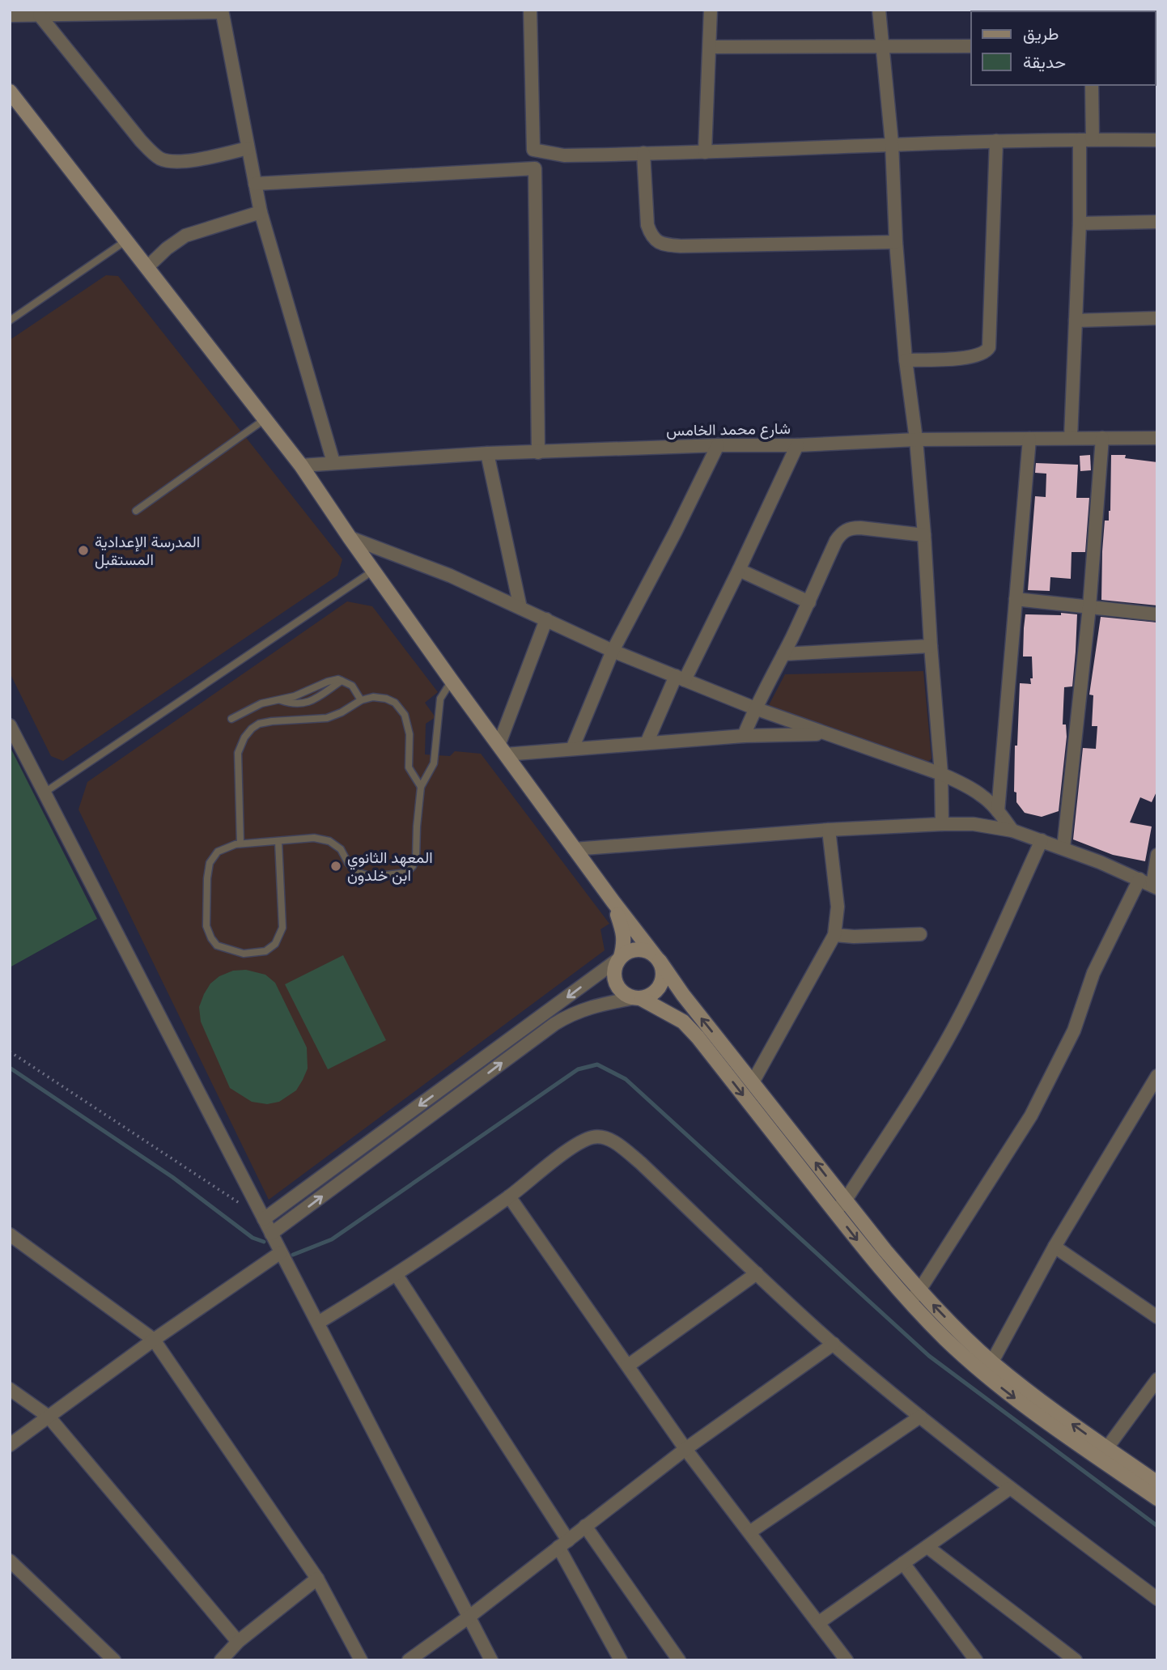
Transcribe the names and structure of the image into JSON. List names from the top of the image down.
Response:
{
  "streets": {
    "street": ["شارع محمد الخامس"]
  },
  "places": ["المدرسة الإعدادية المستقبل", "المعهد الثانوي ابن خلدون"],
  "legend": ["طريق", "حديقة"]
}
